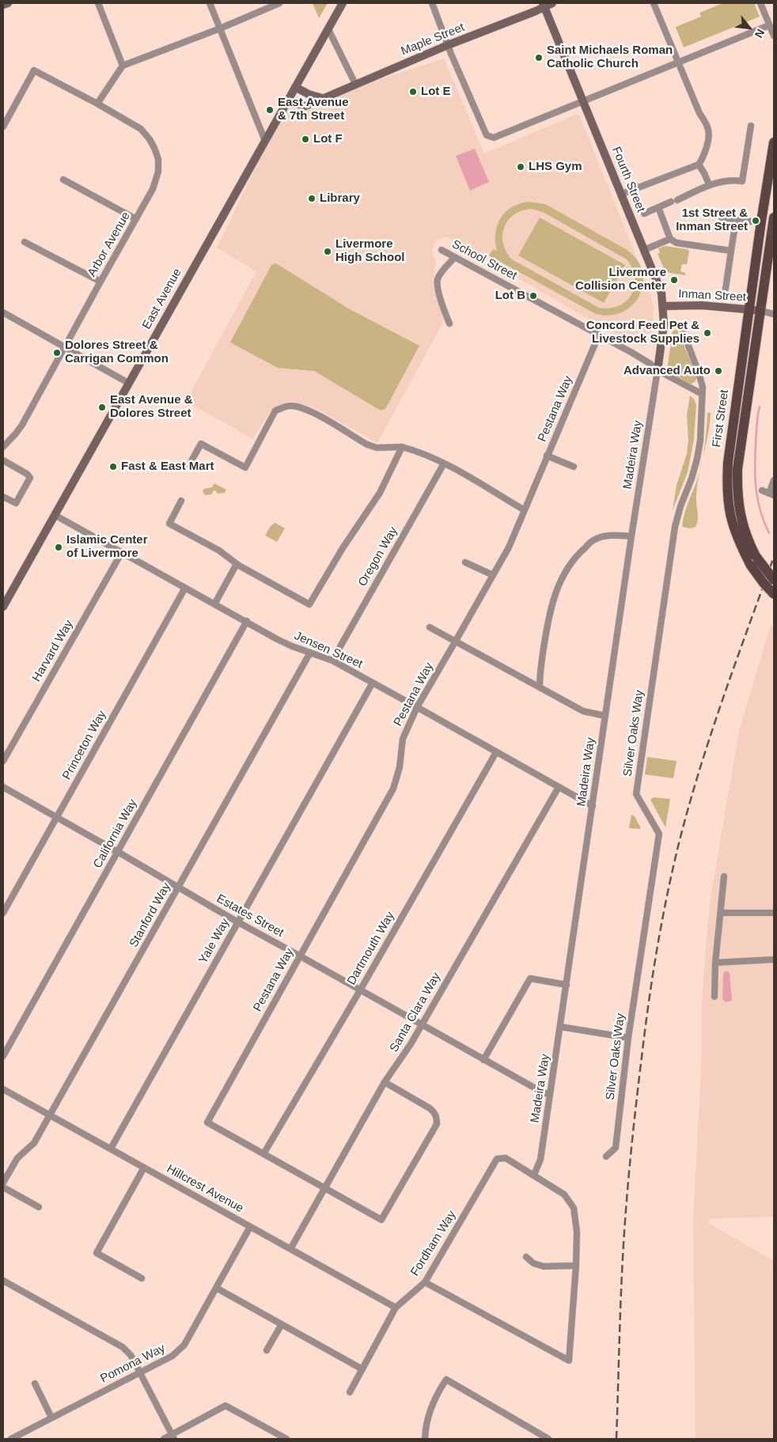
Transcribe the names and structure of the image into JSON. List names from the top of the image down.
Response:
{
  "streets": {
    "main road": ["First Street"],
    "street": [
      "Maple Street",
      "Fourth Street",
      "Arbor Avenue",
      "School Street",
      "Inman Street",
      "East Avenue",
      "Pestana Way",
      "Madeira Way",
      "Oregon Way",
      "Jensen Street",
      "Harvard Way",
      "Silver Oaks Way",
      "Princeton Way",
      "California Way",
      "Stanford Way",
      "Estates Street",
      "Yale Way",
      "Dartmouth Way",
      "Santa Clara Way",
      "Hillcrest Avenue",
      "Fordham Way",
      "Pomona Way"
    ]
  },
  "crossings": [
    ["Maple Street", "Fourth Street"],
    ["Maple Street", "East Avenue"],
    ["Fourth Street", "School Street"],
    ["Fourth Street", "Inman Street"],
    ["Fourth Street", "Madeira Way"],
    ["Fourth Street", "Silver Oaks Way"],
    ["School Street", "Pestana Way"],
    ["School Street", "Madeira Way"],
    ["School Street", "Silver Oaks Way"],
    ["Inman Street", "First Street"],
    ["East Avenue", "Jensen Street"],
    ["Pestana Way", "Jensen Street"],
    ["Pestana Way", "Estates Street"],
    ["Pestana Way", "Dartmouth Way"],
    ["Madeira Way", "Jensen Street"],
    ["Madeira Way", "Estates Street"],
    ["Madeira Way", "Fordham Way"],
    ["Oregon Way", "Jensen Street"],
    ["Jensen Street", "Harvard Way"],
    ["Jensen Street", "Princeton Way"],
    ["Jensen Street", "California Way"],
    ["Jensen Street", "Stanford Way"],
    ["Jensen Street", "Yale Way"],
    ["Jensen Street", "Dartmouth Way"],
    ["Jensen Street", "Santa Clara Way"],
    ["Princeton Way", "Estates Street"],
    ["California Way", "Estates Street"],
    ["Stanford Way", "Estates Street"],
    ["Stanford Way", "Hillcrest Avenue"],
    ["Estates Street", "Yale Way"],
    ["Estates Street", "Dartmouth Way"],
    ["Estates Street", "Santa Clara Way"],
    ["Yale Way", "Hillcrest Avenue"],
    ["Santa Clara Way", "Hillcrest Avenue"],
    ["Hillcrest Avenue", "Fordham Way"],
    ["Hillcrest Avenue", "Pomona Way"]
  ],
  "places": [
    "Saint Michaels Roman Catholic Church",
    "Lot E",
    "East Avenue & 7th Street",
    "Lot F",
    "LHS Gym",
    "Library",
    "1st Street & Inman Street",
    "Livermore High School",
    "Livermore Collision Center",
    "Lot B",
    "Concord Feed Pet & Livestock Supplies",
    "Dolores Street & Carrigan Common",
    "Advanced Auto",
    "East Avenue & Dolores Street",
    "Fast & East Mart",
    "Islamic Center of Livermore"
  ],
  "north": "bottom right"
}
